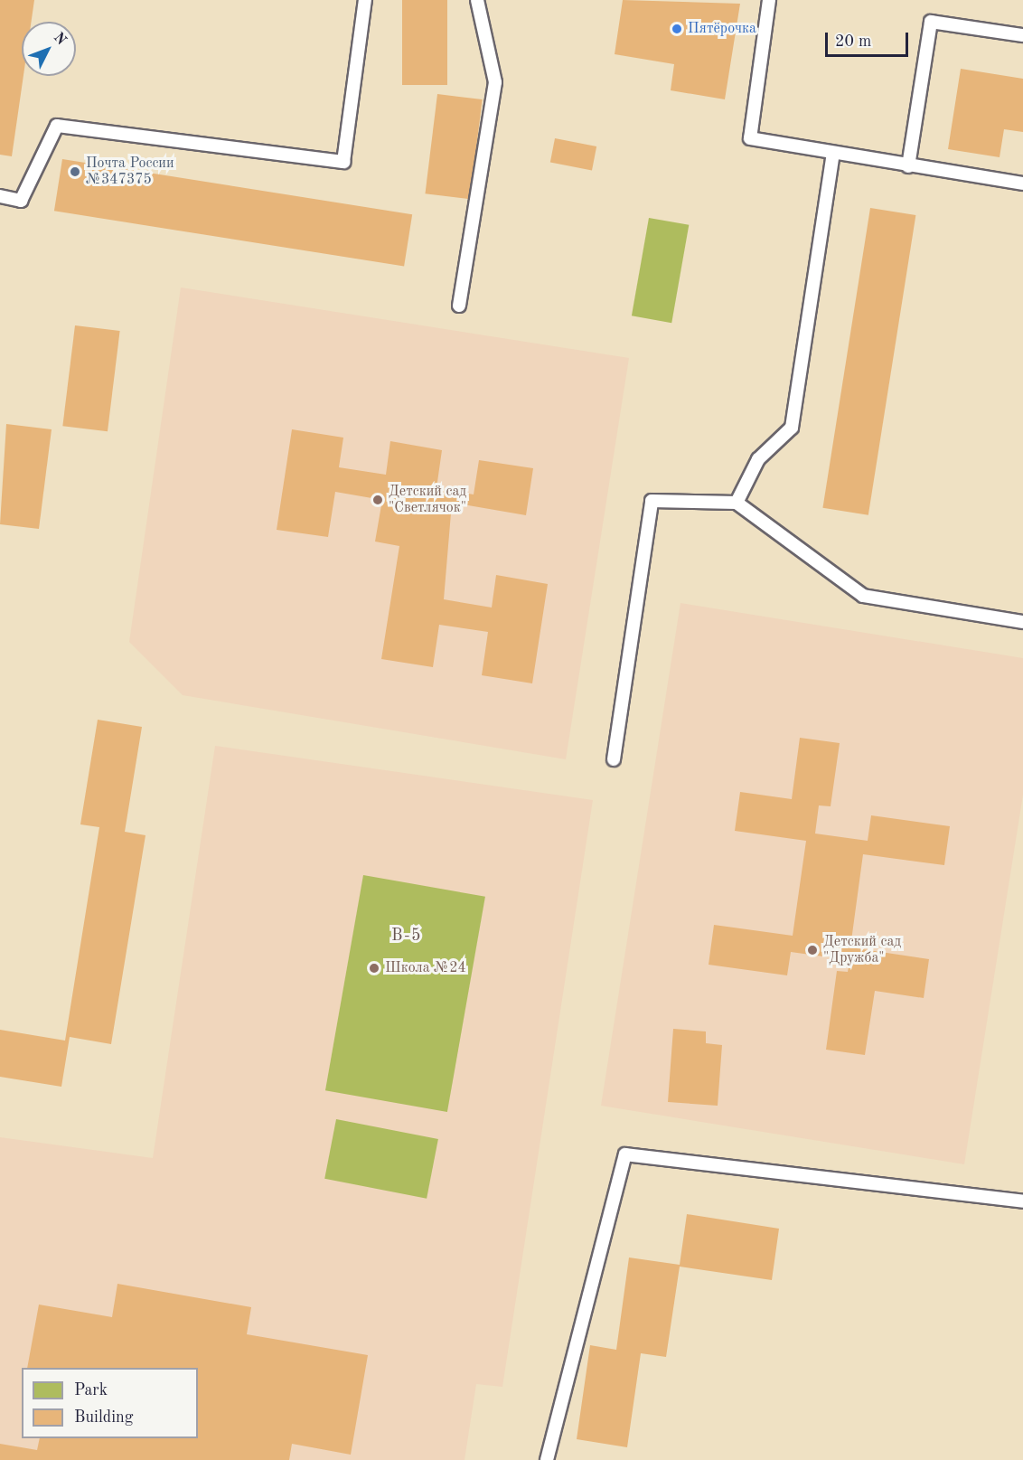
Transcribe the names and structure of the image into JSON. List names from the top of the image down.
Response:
{
  "districts": ["В-5"],
  "places": [
    "Пятёрочка",
    "Почта России №347375",
    "Детский сад \"Светлячок\"",
    "Детский сад \"Дружба\"",
    "Школа №24"
  ],
  "legend": ["Park", "Building"],
  "scale_bar": "20 m",
  "north": "top right"
}
